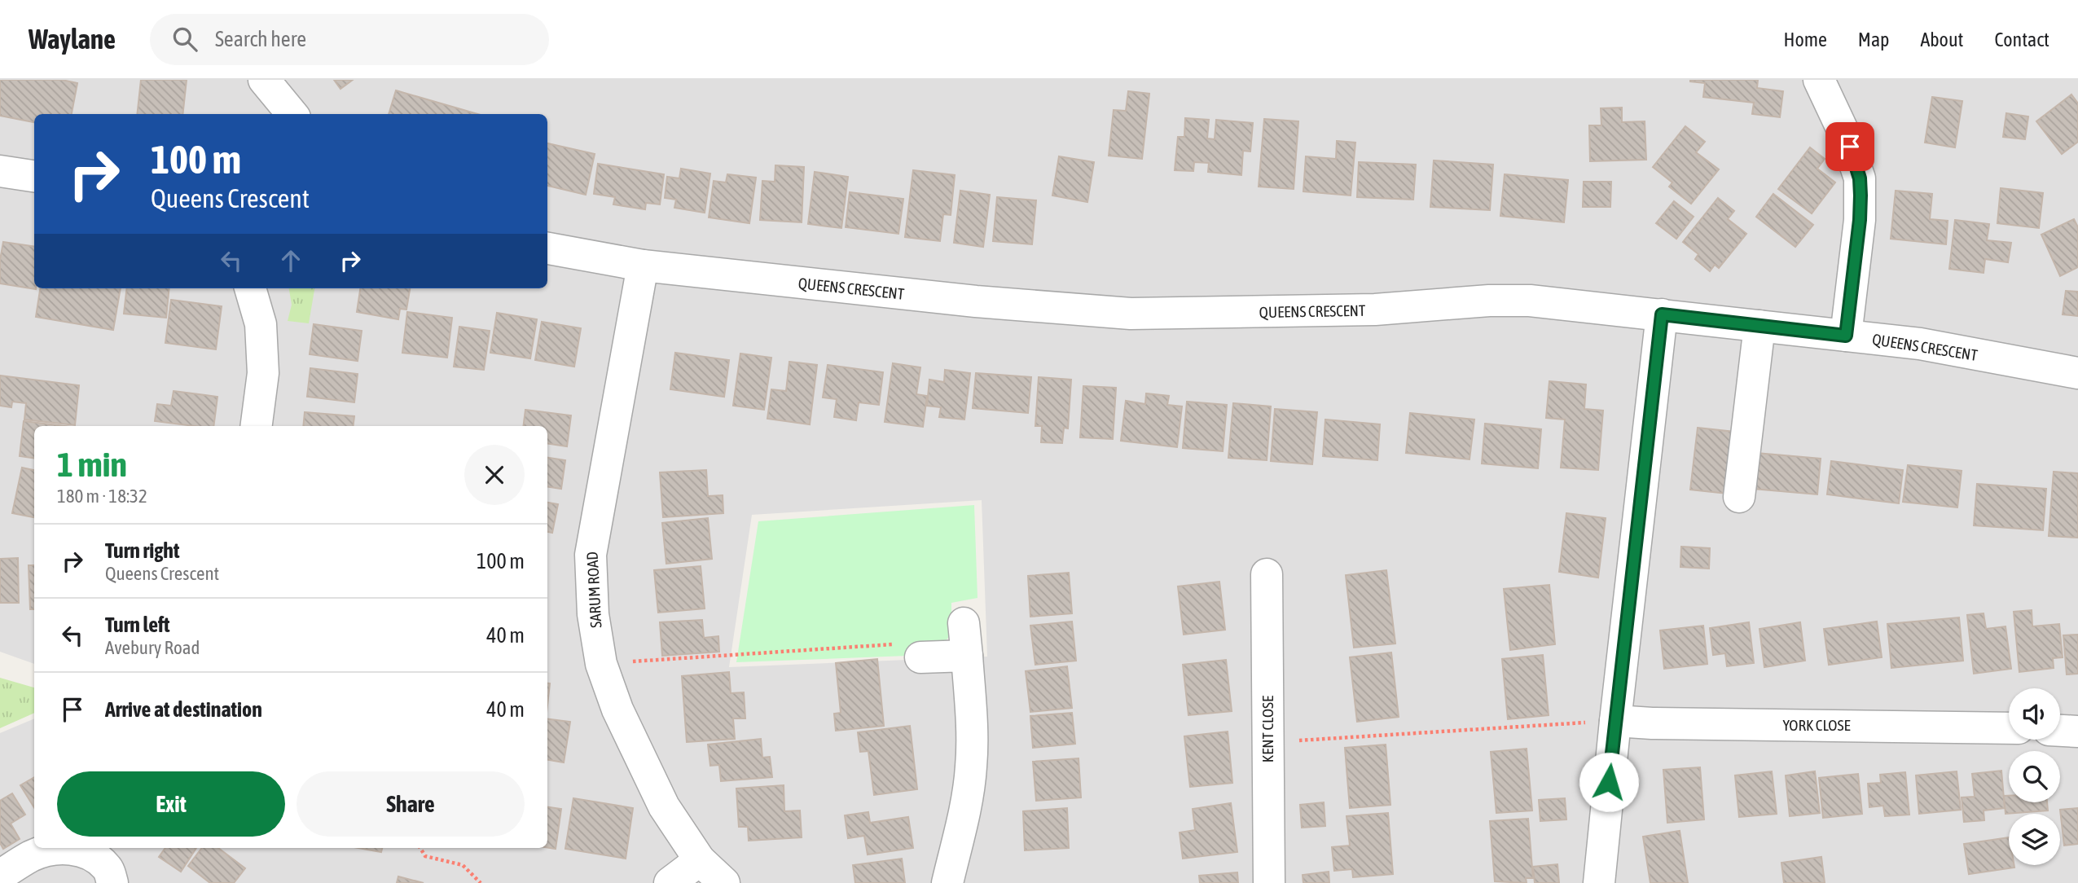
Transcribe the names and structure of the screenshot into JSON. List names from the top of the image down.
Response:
{
  "streets": {
    "street": [
      "QUEENS CRESCENT",
      "SARUM ROAD",
      "YORK CLOSE",
      "KENT CLOSE"
    ]
  },
  "crossings": [
    ["QUEENS CRESCENT", "SARUM ROAD"]
  ],
  "page": {
    "header": "Waylane",
    "search": "Search here",
    "nav": [
      "Home",
      "Map",
      "About",
      "Contact"
    ],
    "turn": ["100 m", "Queens Crescent"],
    "heading": ["1 min", "180 m · 18:32"],
    "list": [
      {
        "name": "Turn right",
        "note": "Queens Crescent",
        "value": "100 m"
      },
      {
        "name": "Turn left",
        "note": "Avebury Road",
        "value": "40 m"
      },
      {
        "name": "Arrive at destination",
        "value": "40 m"
      }
    ],
    "buttons": ["Exit", "Share"]
  }
}
